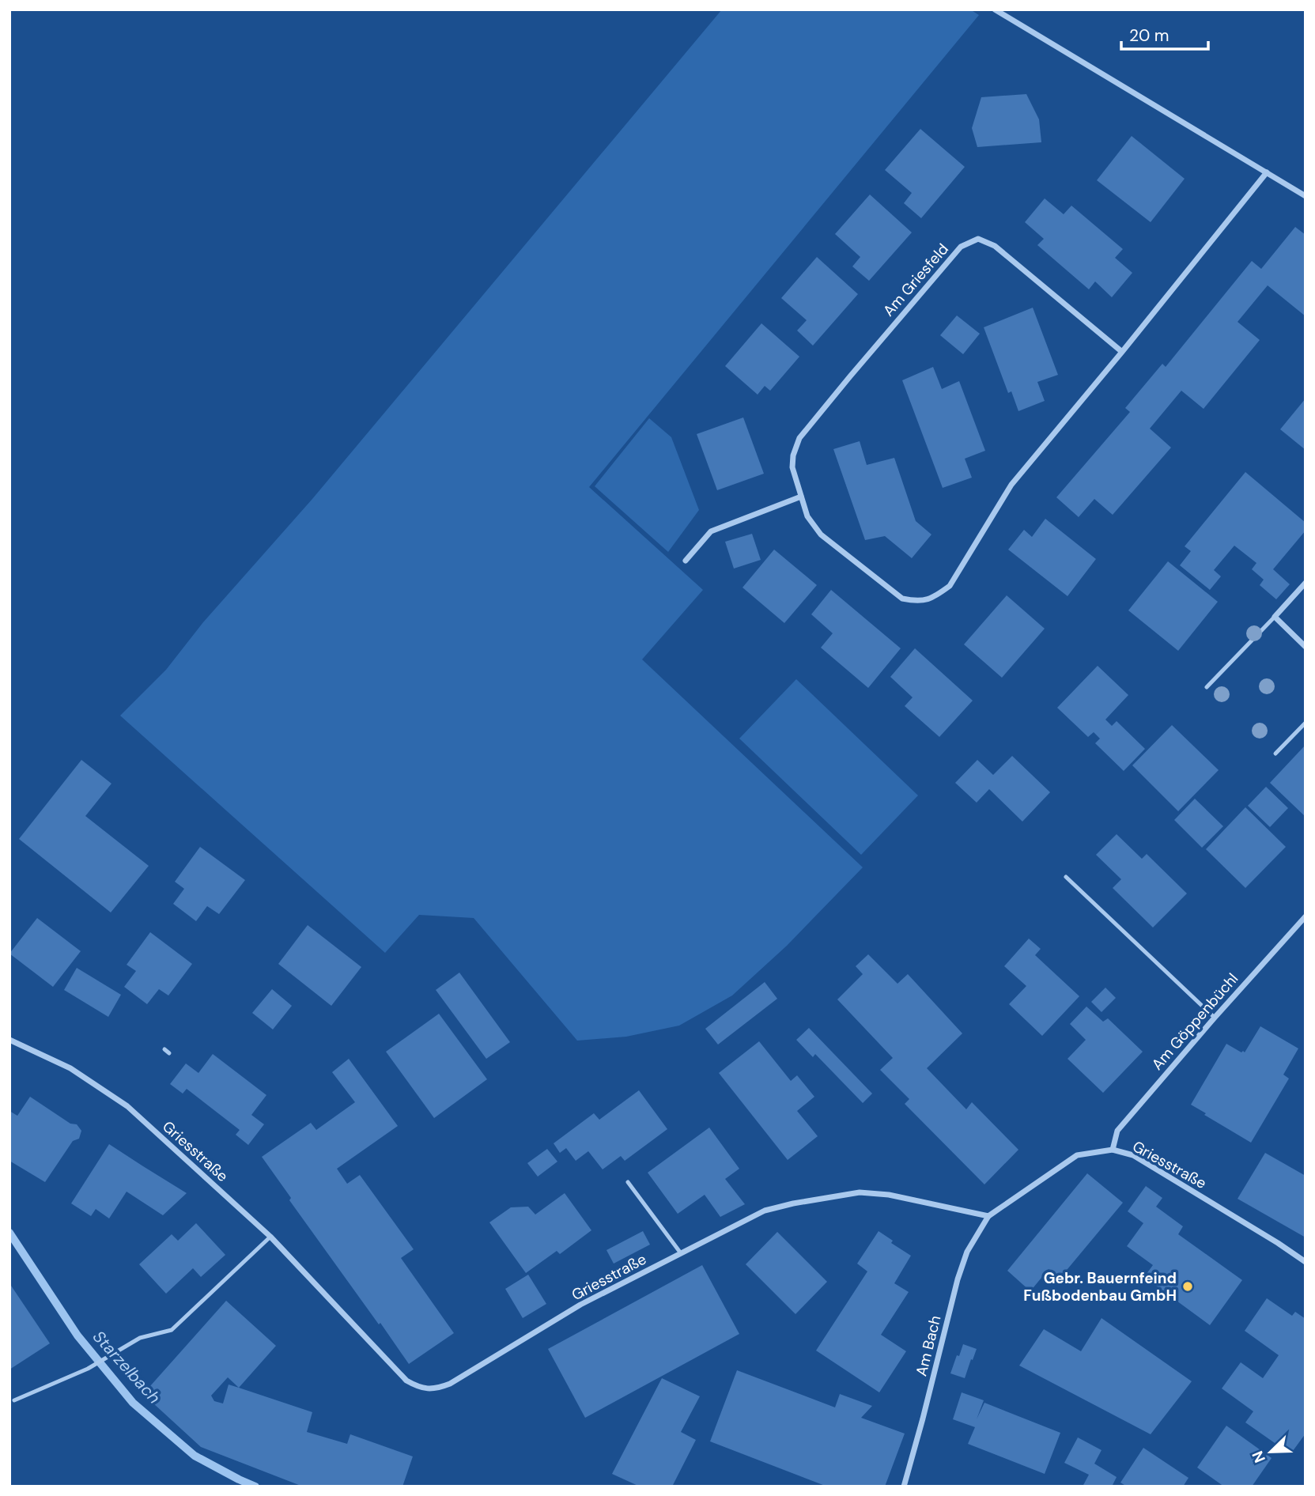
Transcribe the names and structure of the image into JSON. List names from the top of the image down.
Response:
{
  "streets": {
    "street": [
      "Am Griesfeld",
      "Am Göppenbüchl",
      "Griesstraße",
      "Am Bach"
    ]
  },
  "crossings": [
    ["Am Göppenbüchl", "Griesstraße"],
    ["Griesstraße", "Am Bach"]
  ],
  "water": ["Starzelbach"],
  "places": ["Gebr. Bauernfeind Fußbodenbau GmbH"],
  "scale_bar": "20 m",
  "north": "bottom left"
}
